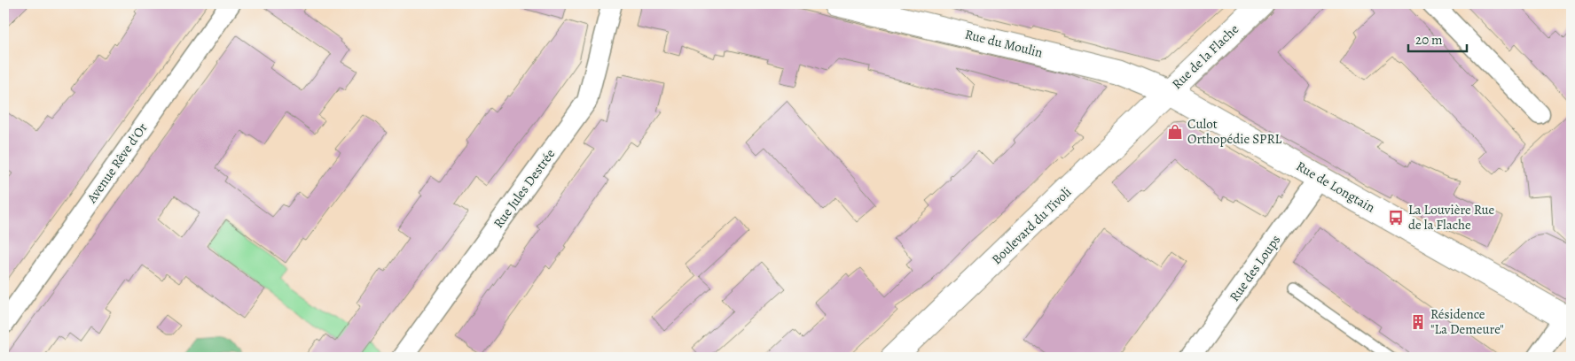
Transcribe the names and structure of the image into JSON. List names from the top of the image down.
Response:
{
  "streets": {
    "street": [
      "Rue du Moulin",
      "Rue de la Flache",
      "Avenue Rêve d'Or",
      "Rue de Longtain",
      "Rue Jules Destrée",
      "Boulevard du Tivoli",
      "Rue des Loups"
    ]
  },
  "crossings": [
    ["Rue du Moulin", "Rue de la Flache"],
    ["Rue du Moulin", "Rue de Longtain"],
    ["Rue du Moulin", "Boulevard du Tivoli"],
    ["Rue de la Flache", "Rue de Longtain"],
    ["Rue de la Flache", "Boulevard du Tivoli"],
    ["Rue de Longtain", "Boulevard du Tivoli"],
    ["Rue de Longtain", "Rue des Loups"]
  ],
  "places": {
    "shop": ["Culot Orthopédie SPRL"],
    "bus stop": ["La Louvière Rue de la Flache"],
    "building": ["Résidence \"La Demeure\""]
  },
  "scale_bar": "20 m"
}
